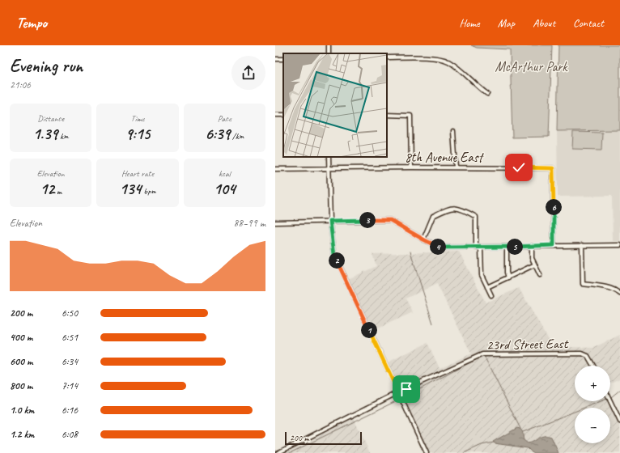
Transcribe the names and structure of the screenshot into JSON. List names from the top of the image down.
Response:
{
  "streets": {
    "street": ["8th Avenue East", "23rd Street East"]
  },
  "parks": ["McArthur Park"],
  "scale_bar": "200 m",
  "page": {
    "header": "Tempo",
    "nav": [
      "Home",
      "Map",
      "About",
      "Contact"
    ],
    "heading": ["Evening run", "21:06"],
    "stats": [
      ["Distance", "1.39 km"],
      ["Time", "9:15"],
      ["Pace", "6:39 /km"],
      ["Elevation", "12 m"],
      ["Heart rate", "134 bpm"],
      ["kcal", "104"]
    ],
    "pins": [
      "6",
      "3",
      "4",
      "5",
      "2",
      "1"
    ],
    "chart": ["Elevation", "88–99 m"],
    "list": [
      {
        "name": "200 m",
        "note": "6:50"
      },
      {
        "name": "400 m",
        "note": "6:51"
      },
      {
        "name": "600 m",
        "note": "6:34"
      },
      {
        "name": "800 m",
        "note": "7:14"
      },
      {
        "name": "1.0 km",
        "note": "6:16"
      },
      {
        "name": "1.2 km",
        "note": "6:08"
      }
    ],
    "map_buttons": ["+", "−"],
    "scale": "200 m"
  }
}
